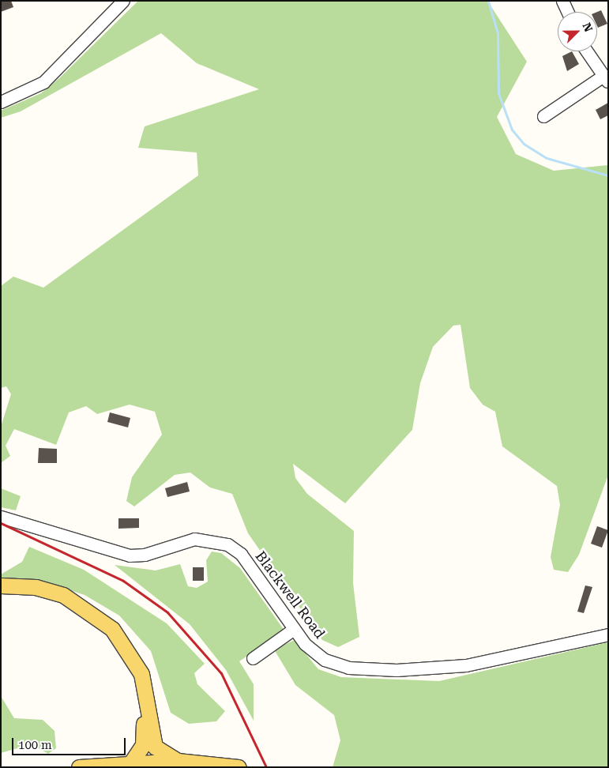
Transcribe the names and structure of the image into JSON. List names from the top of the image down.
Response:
{
  "streets": {
    "street": ["Blackwell Road"]
  },
  "scale_bar": "100 m",
  "north": "top right"
}
